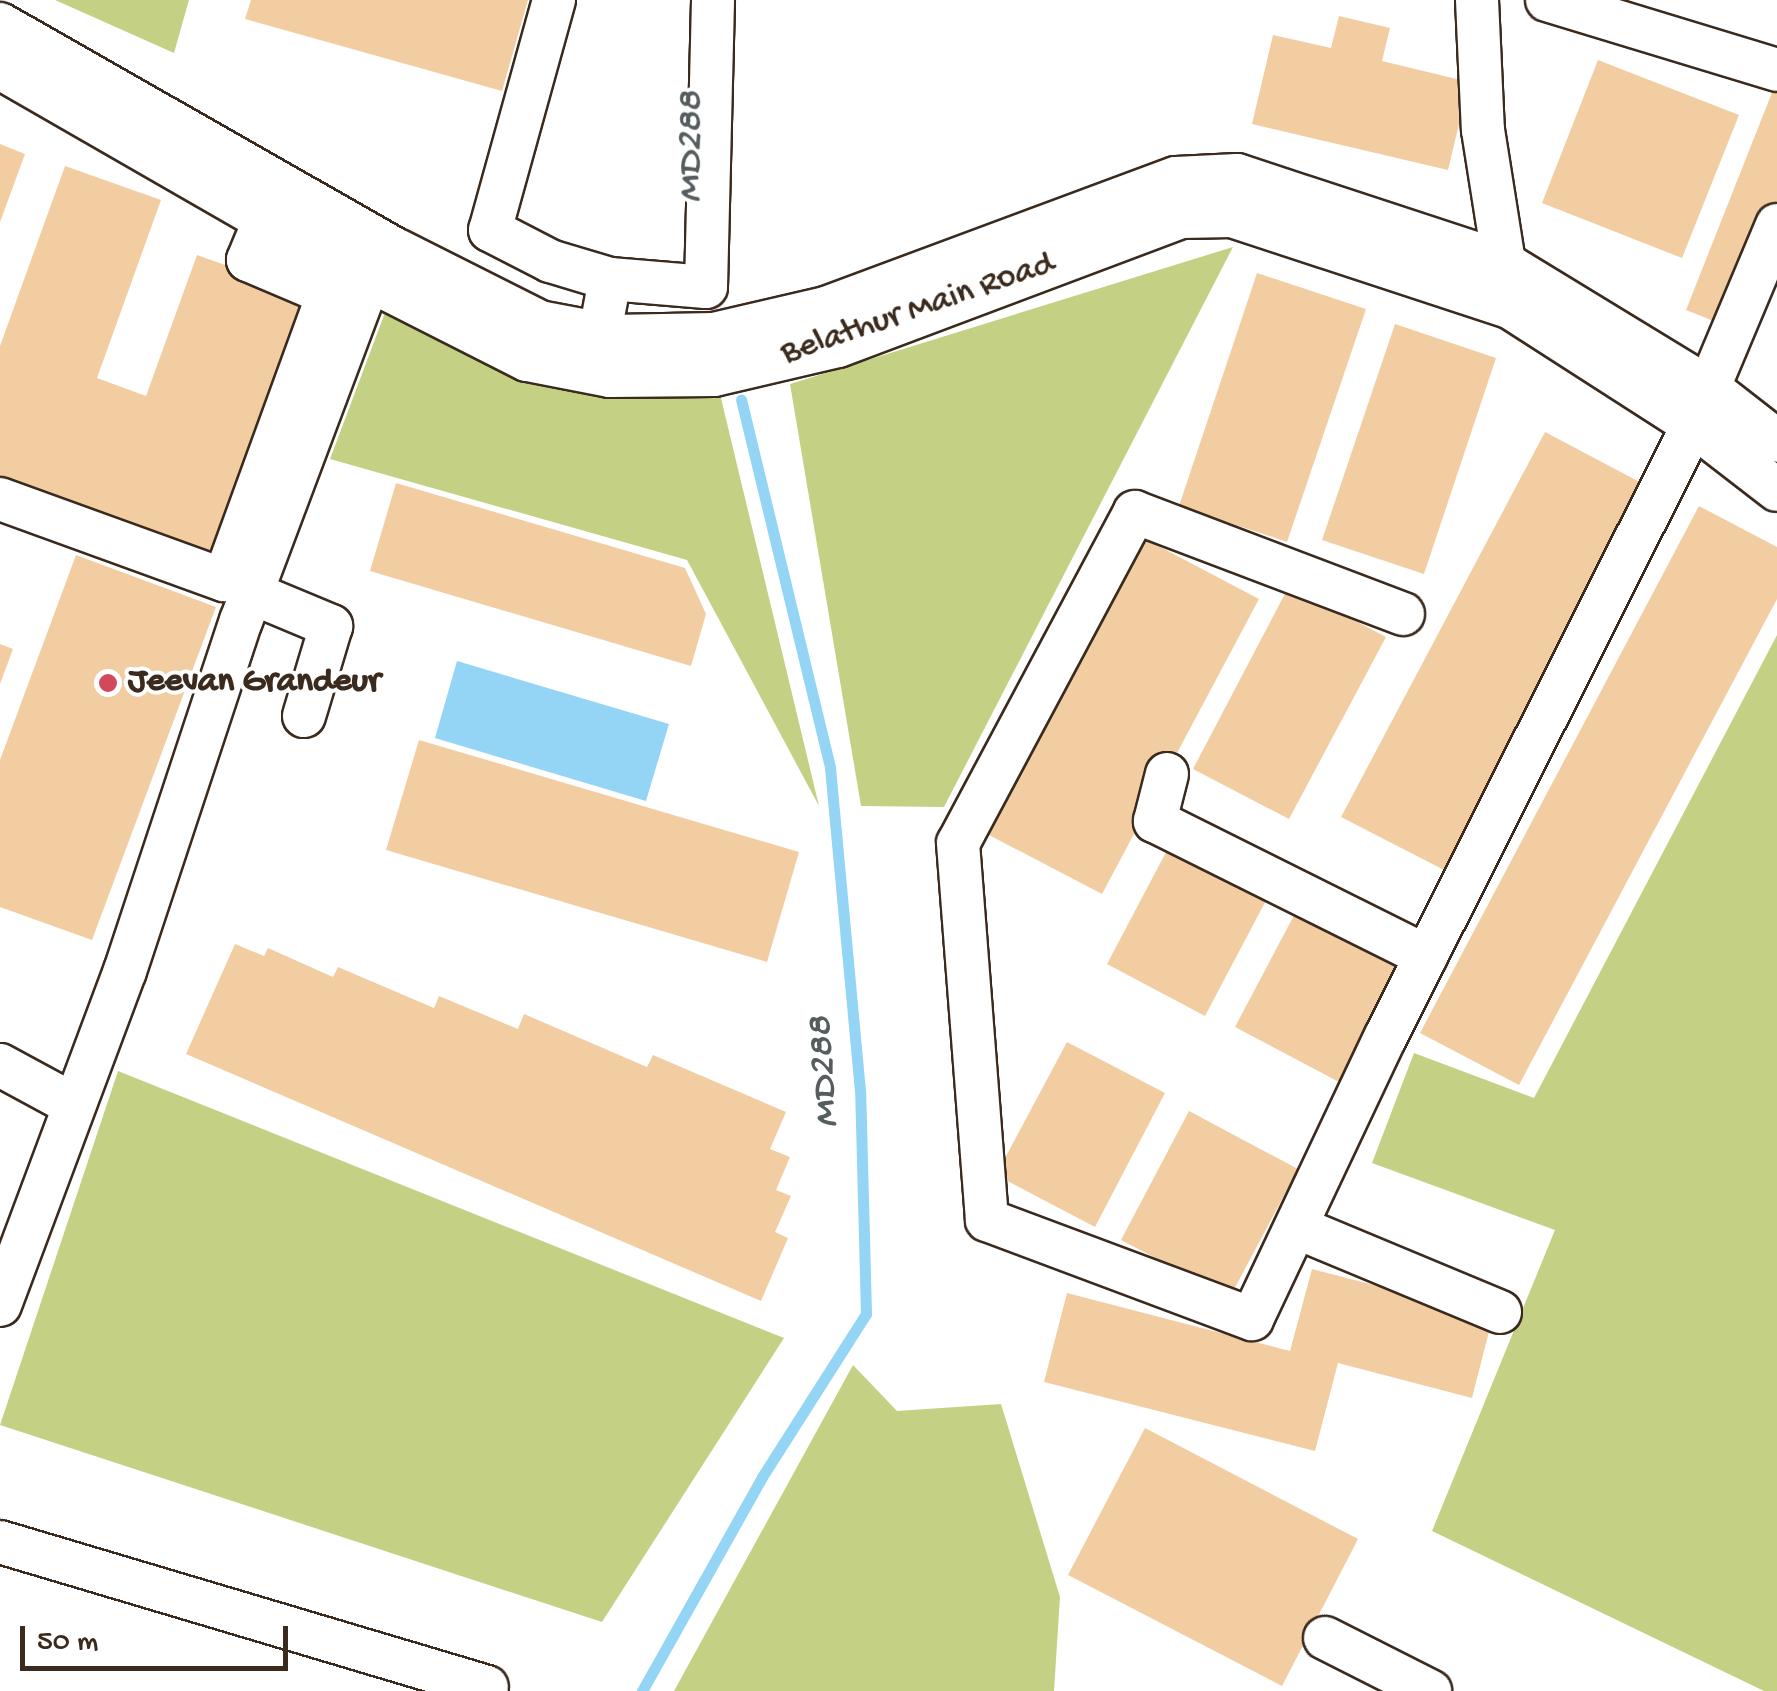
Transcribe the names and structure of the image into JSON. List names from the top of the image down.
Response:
{
  "streets": {
    "street": ["Belathur Main Road"]
  },
  "water": ["MD288"],
  "places": ["Jeevan Grandeur"],
  "scale_bar": "50 m"
}
